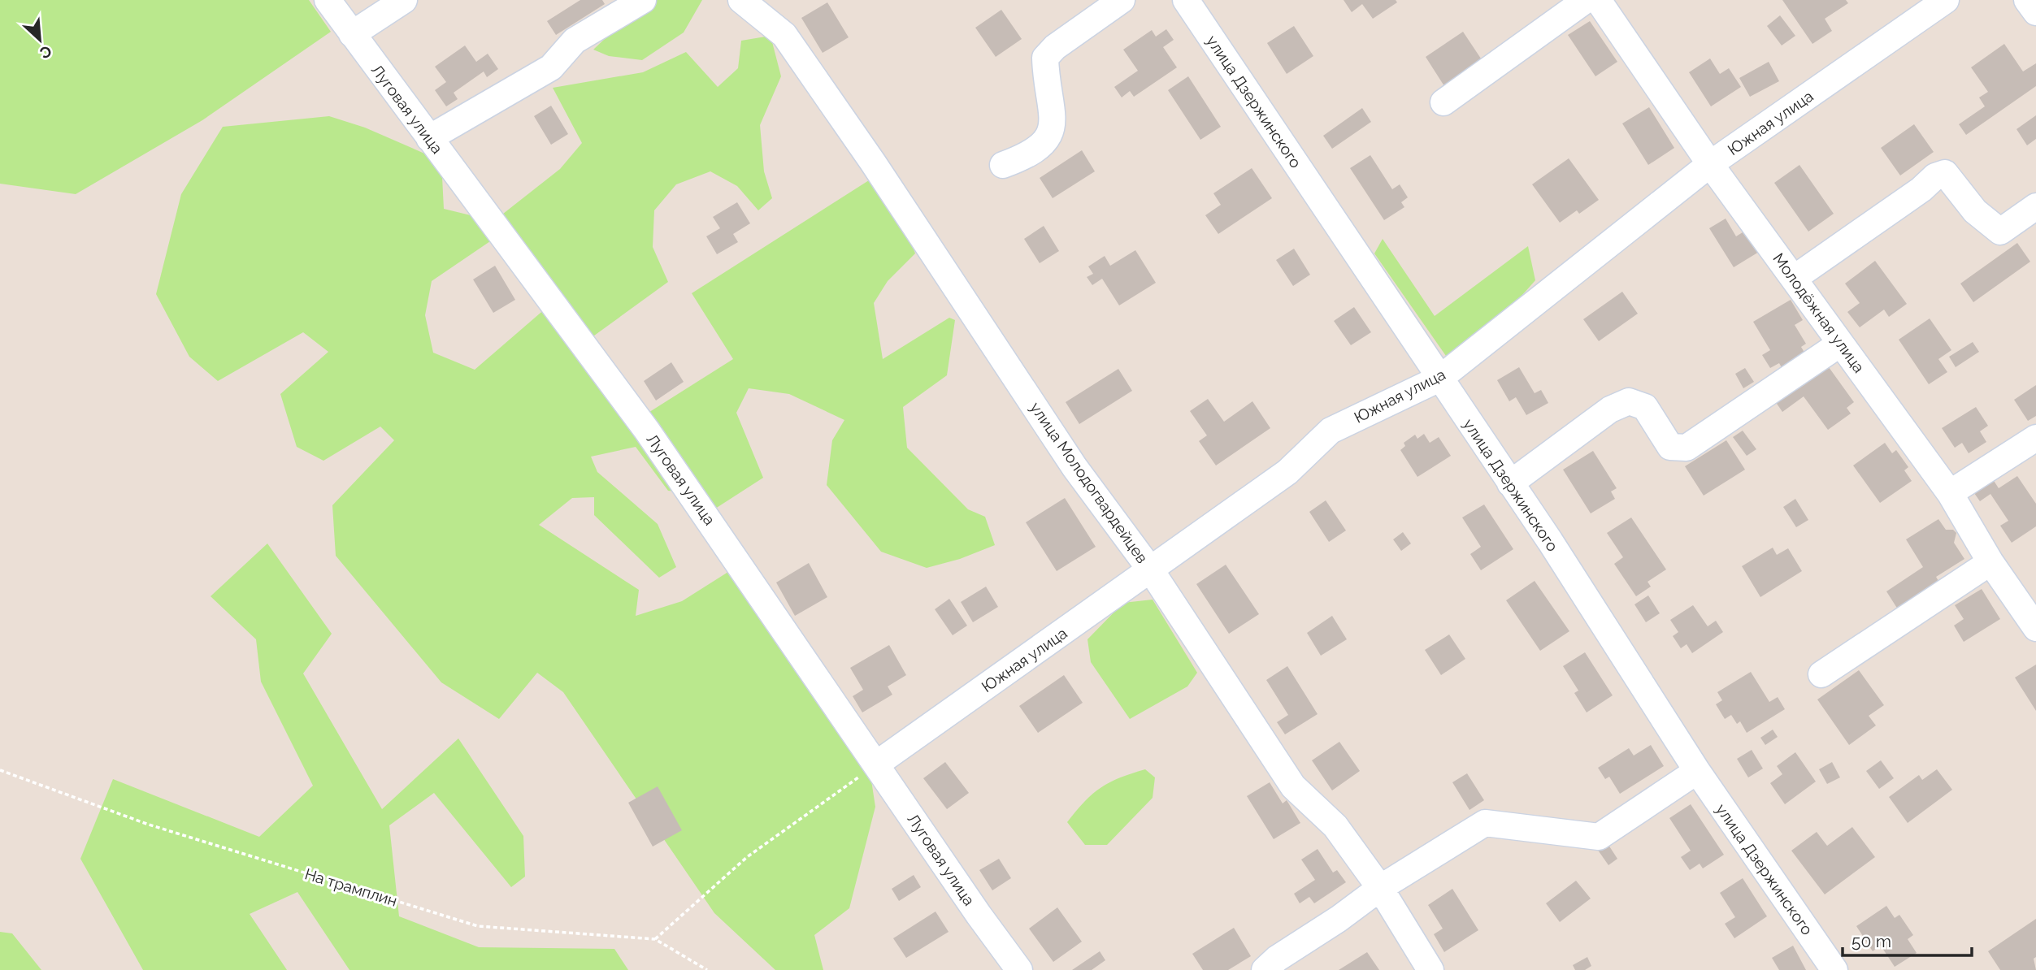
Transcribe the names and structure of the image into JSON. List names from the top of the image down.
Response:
{
  "streets": {
    "street": [
      "улица Дзержинского",
      "Луговая улица",
      "Южная улица",
      "Молодёжная улица",
      "улица Молодогвардейцев"
    ],
    "path": ["На трамплин"]
  },
  "crossings": [
    ["улица Дзержинского", "Южная улица"],
    ["Луговая улица", "Южная улица"],
    ["Южная улица", "Молодёжная улица"],
    ["Южная улица", "улица Молодогвардейцев"]
  ],
  "scale_bar": "50 m",
  "north": "bottom right"
}
